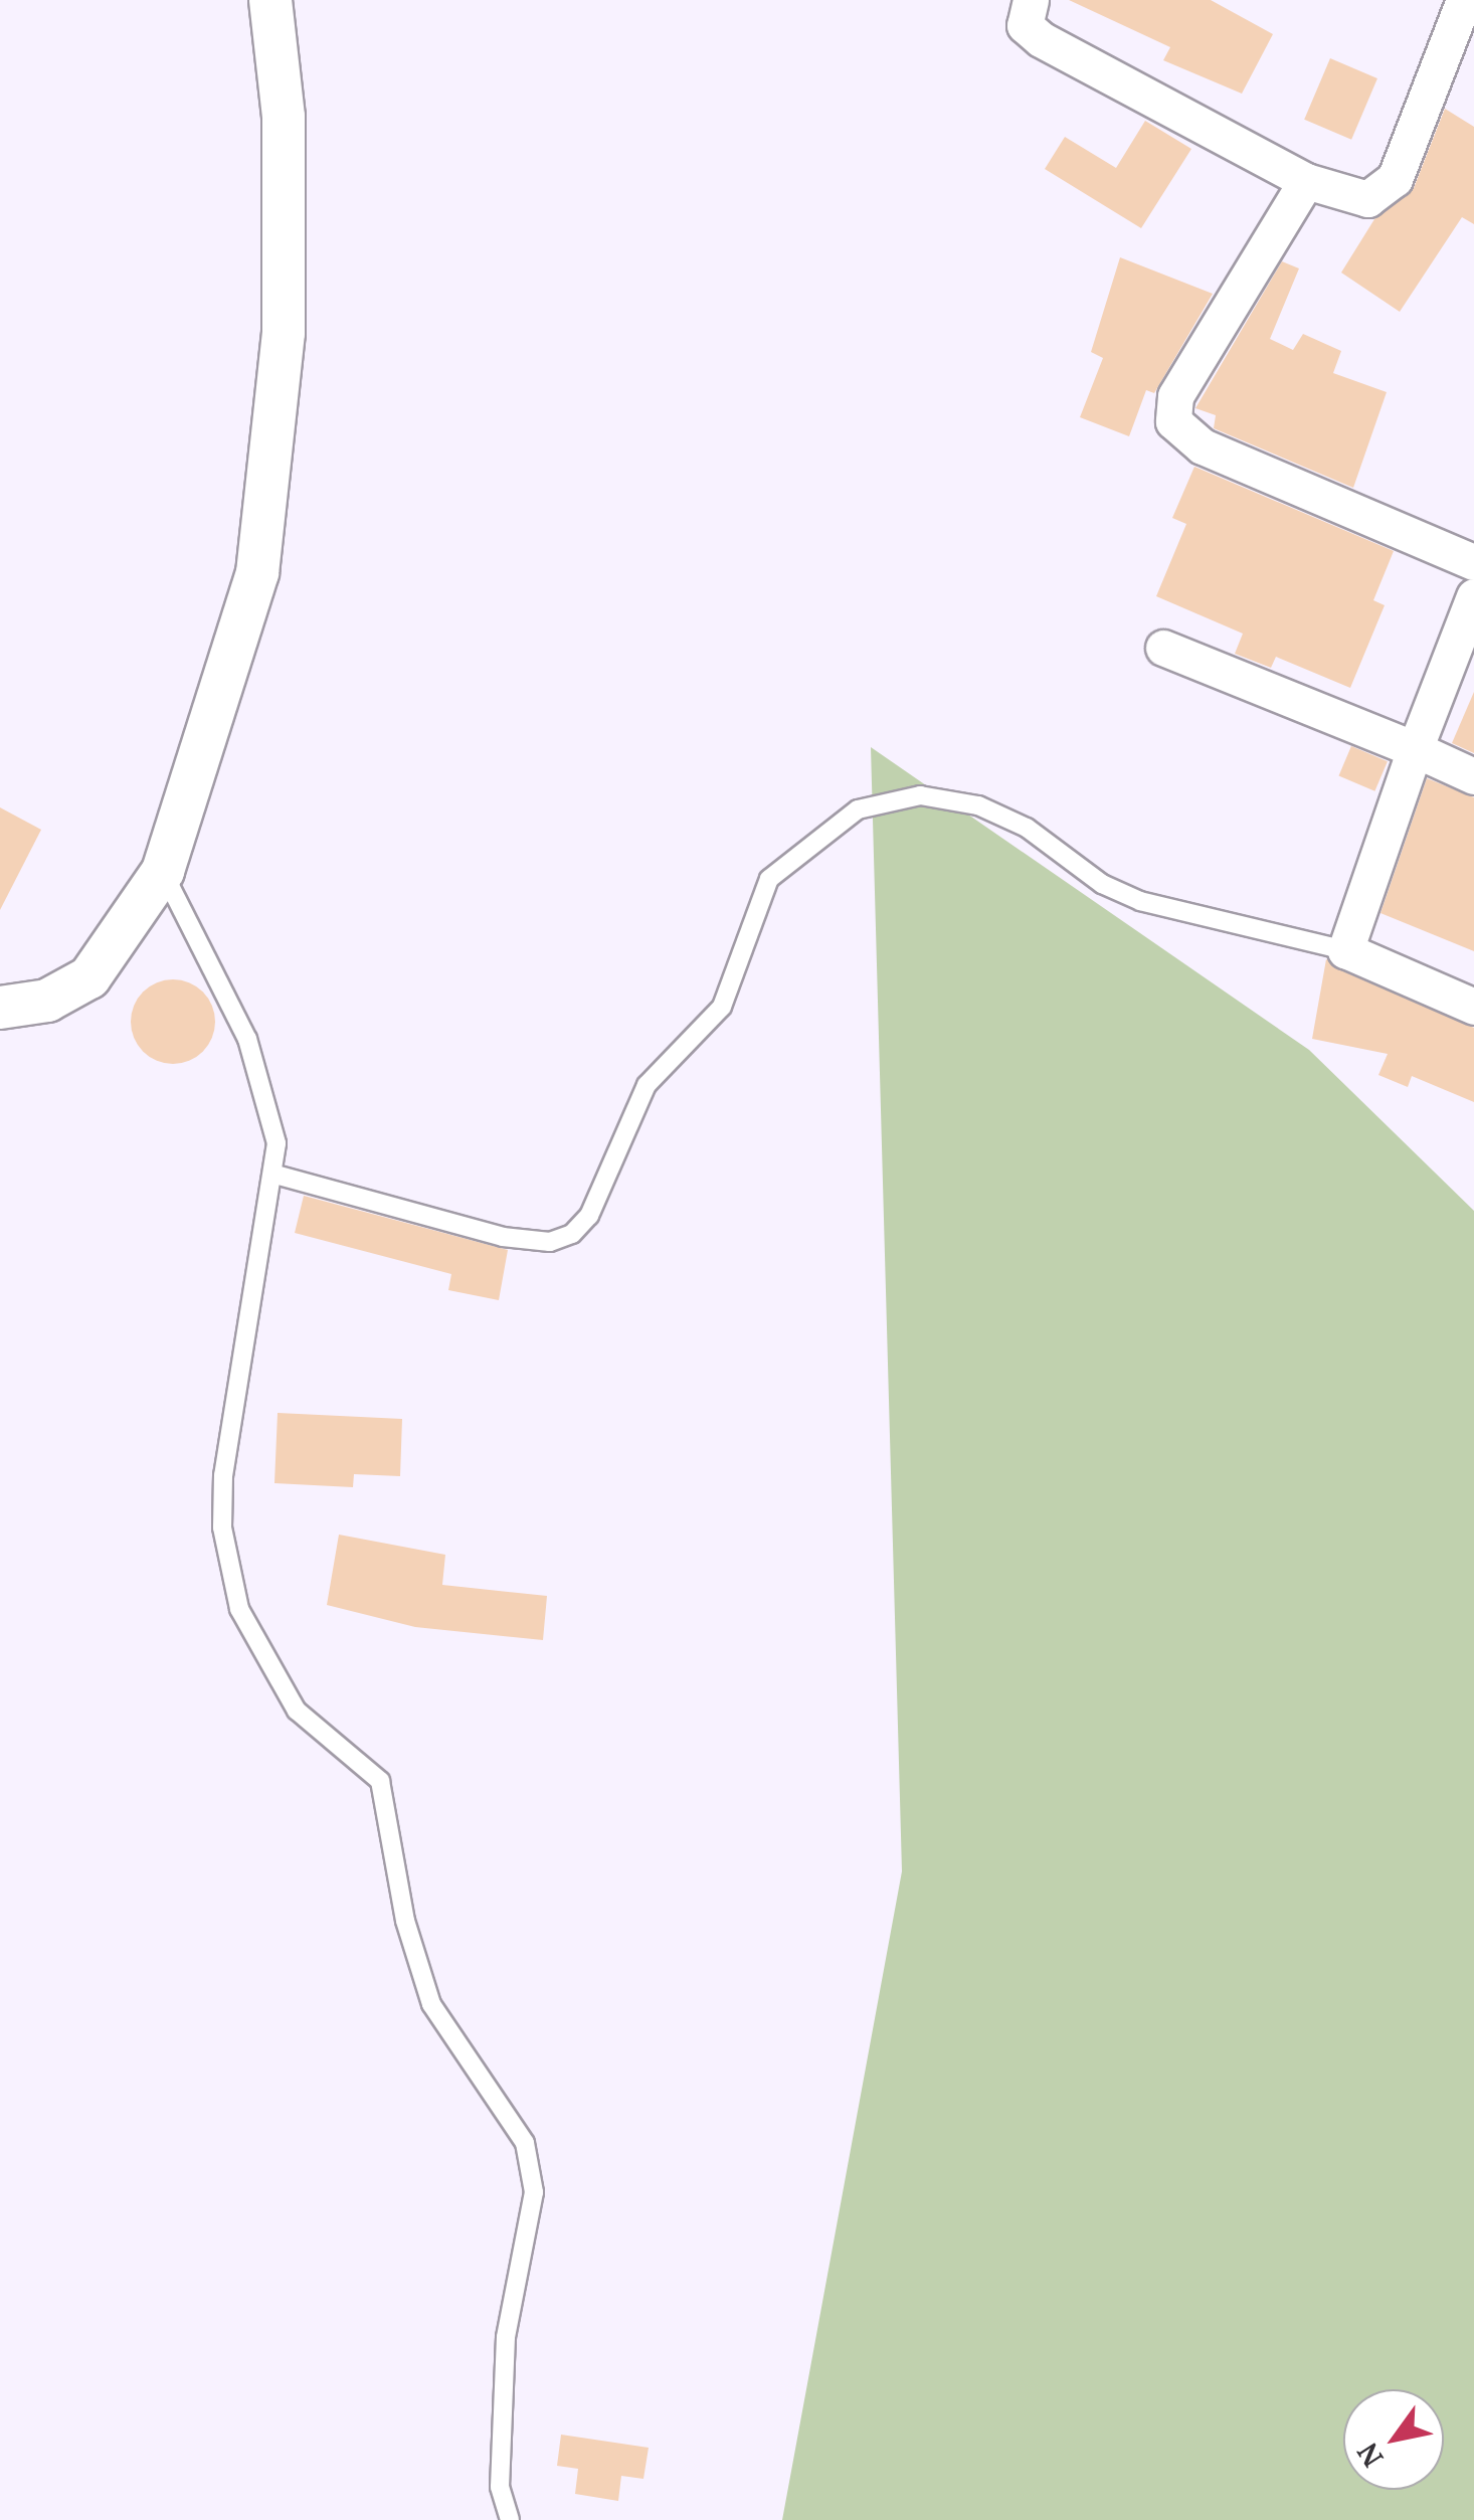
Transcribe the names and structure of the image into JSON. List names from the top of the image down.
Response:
{
  "north": "bottom left"
}
